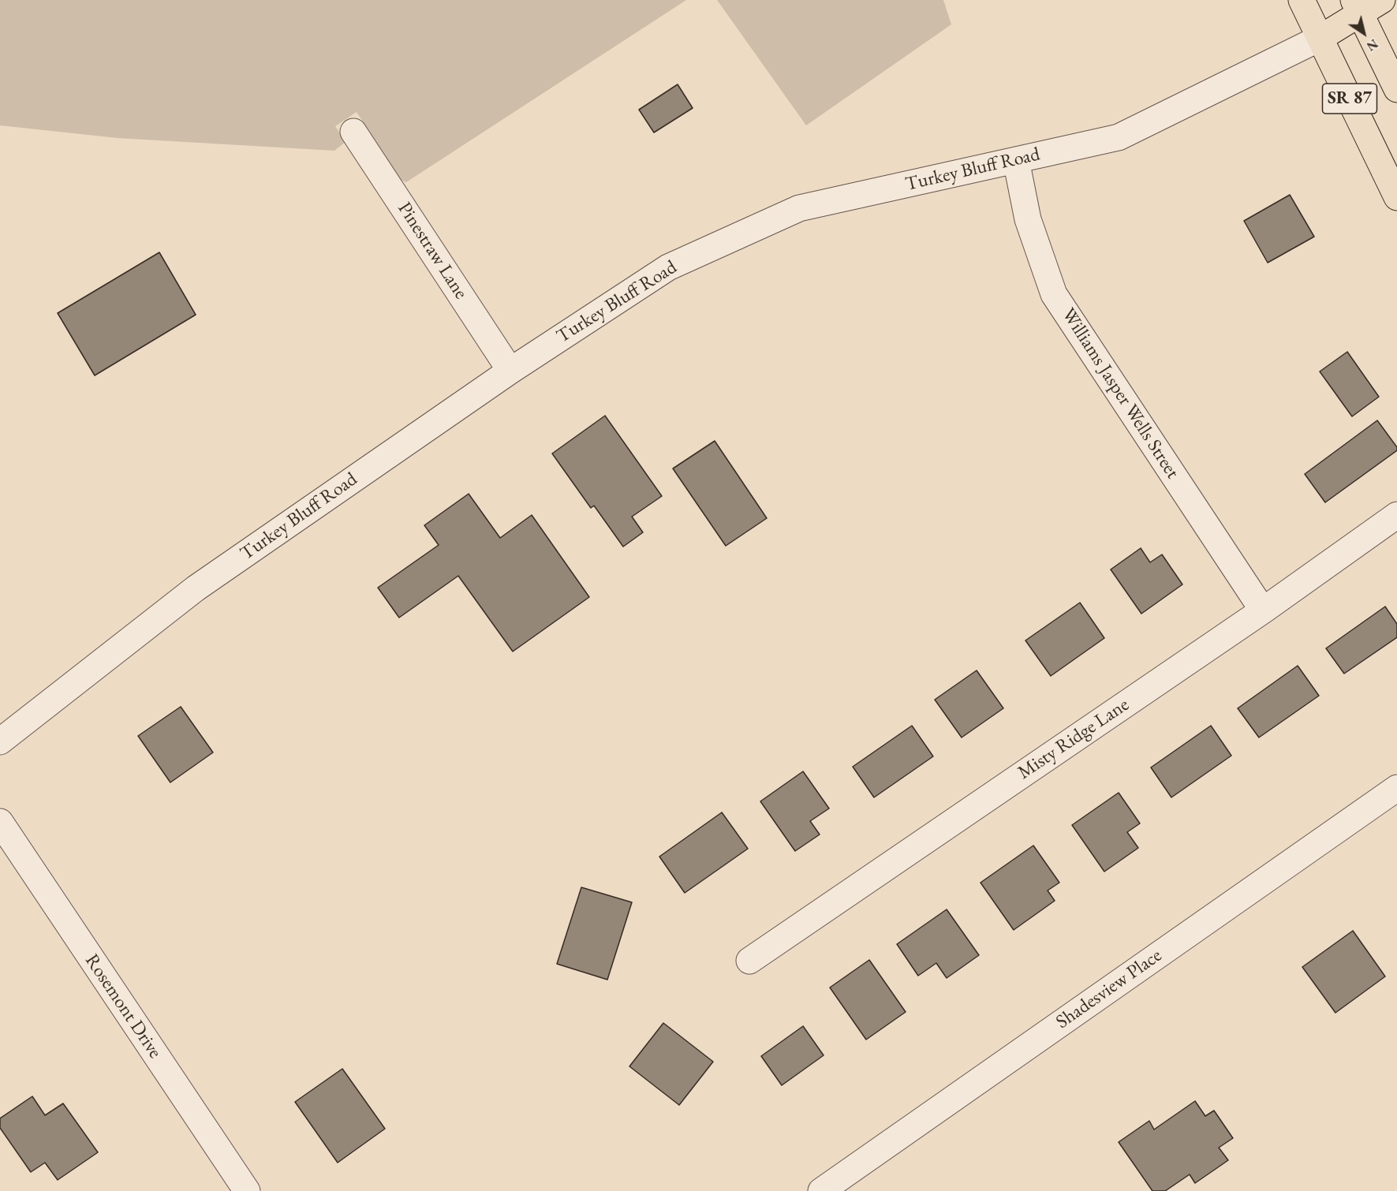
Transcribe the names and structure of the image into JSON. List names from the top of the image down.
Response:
{
  "streets": {
    "main road": ["SR 87"],
    "street": [
      "Turkey Bluff Road",
      "Pinestraw Lane",
      "Williams Jasper Wells Street",
      "Misty Ridge Lane",
      "Shadesview Place",
      "Rosemont Drive"
    ]
  },
  "crossings": [
    ["SR 87", "Turkey Bluff Road"],
    ["Turkey Bluff Road", "Pinestraw Lane"],
    ["Turkey Bluff Road", "Williams Jasper Wells Street"],
    ["Williams Jasper Wells Street", "Misty Ridge Lane"]
  ],
  "north": "bottom right"
}
